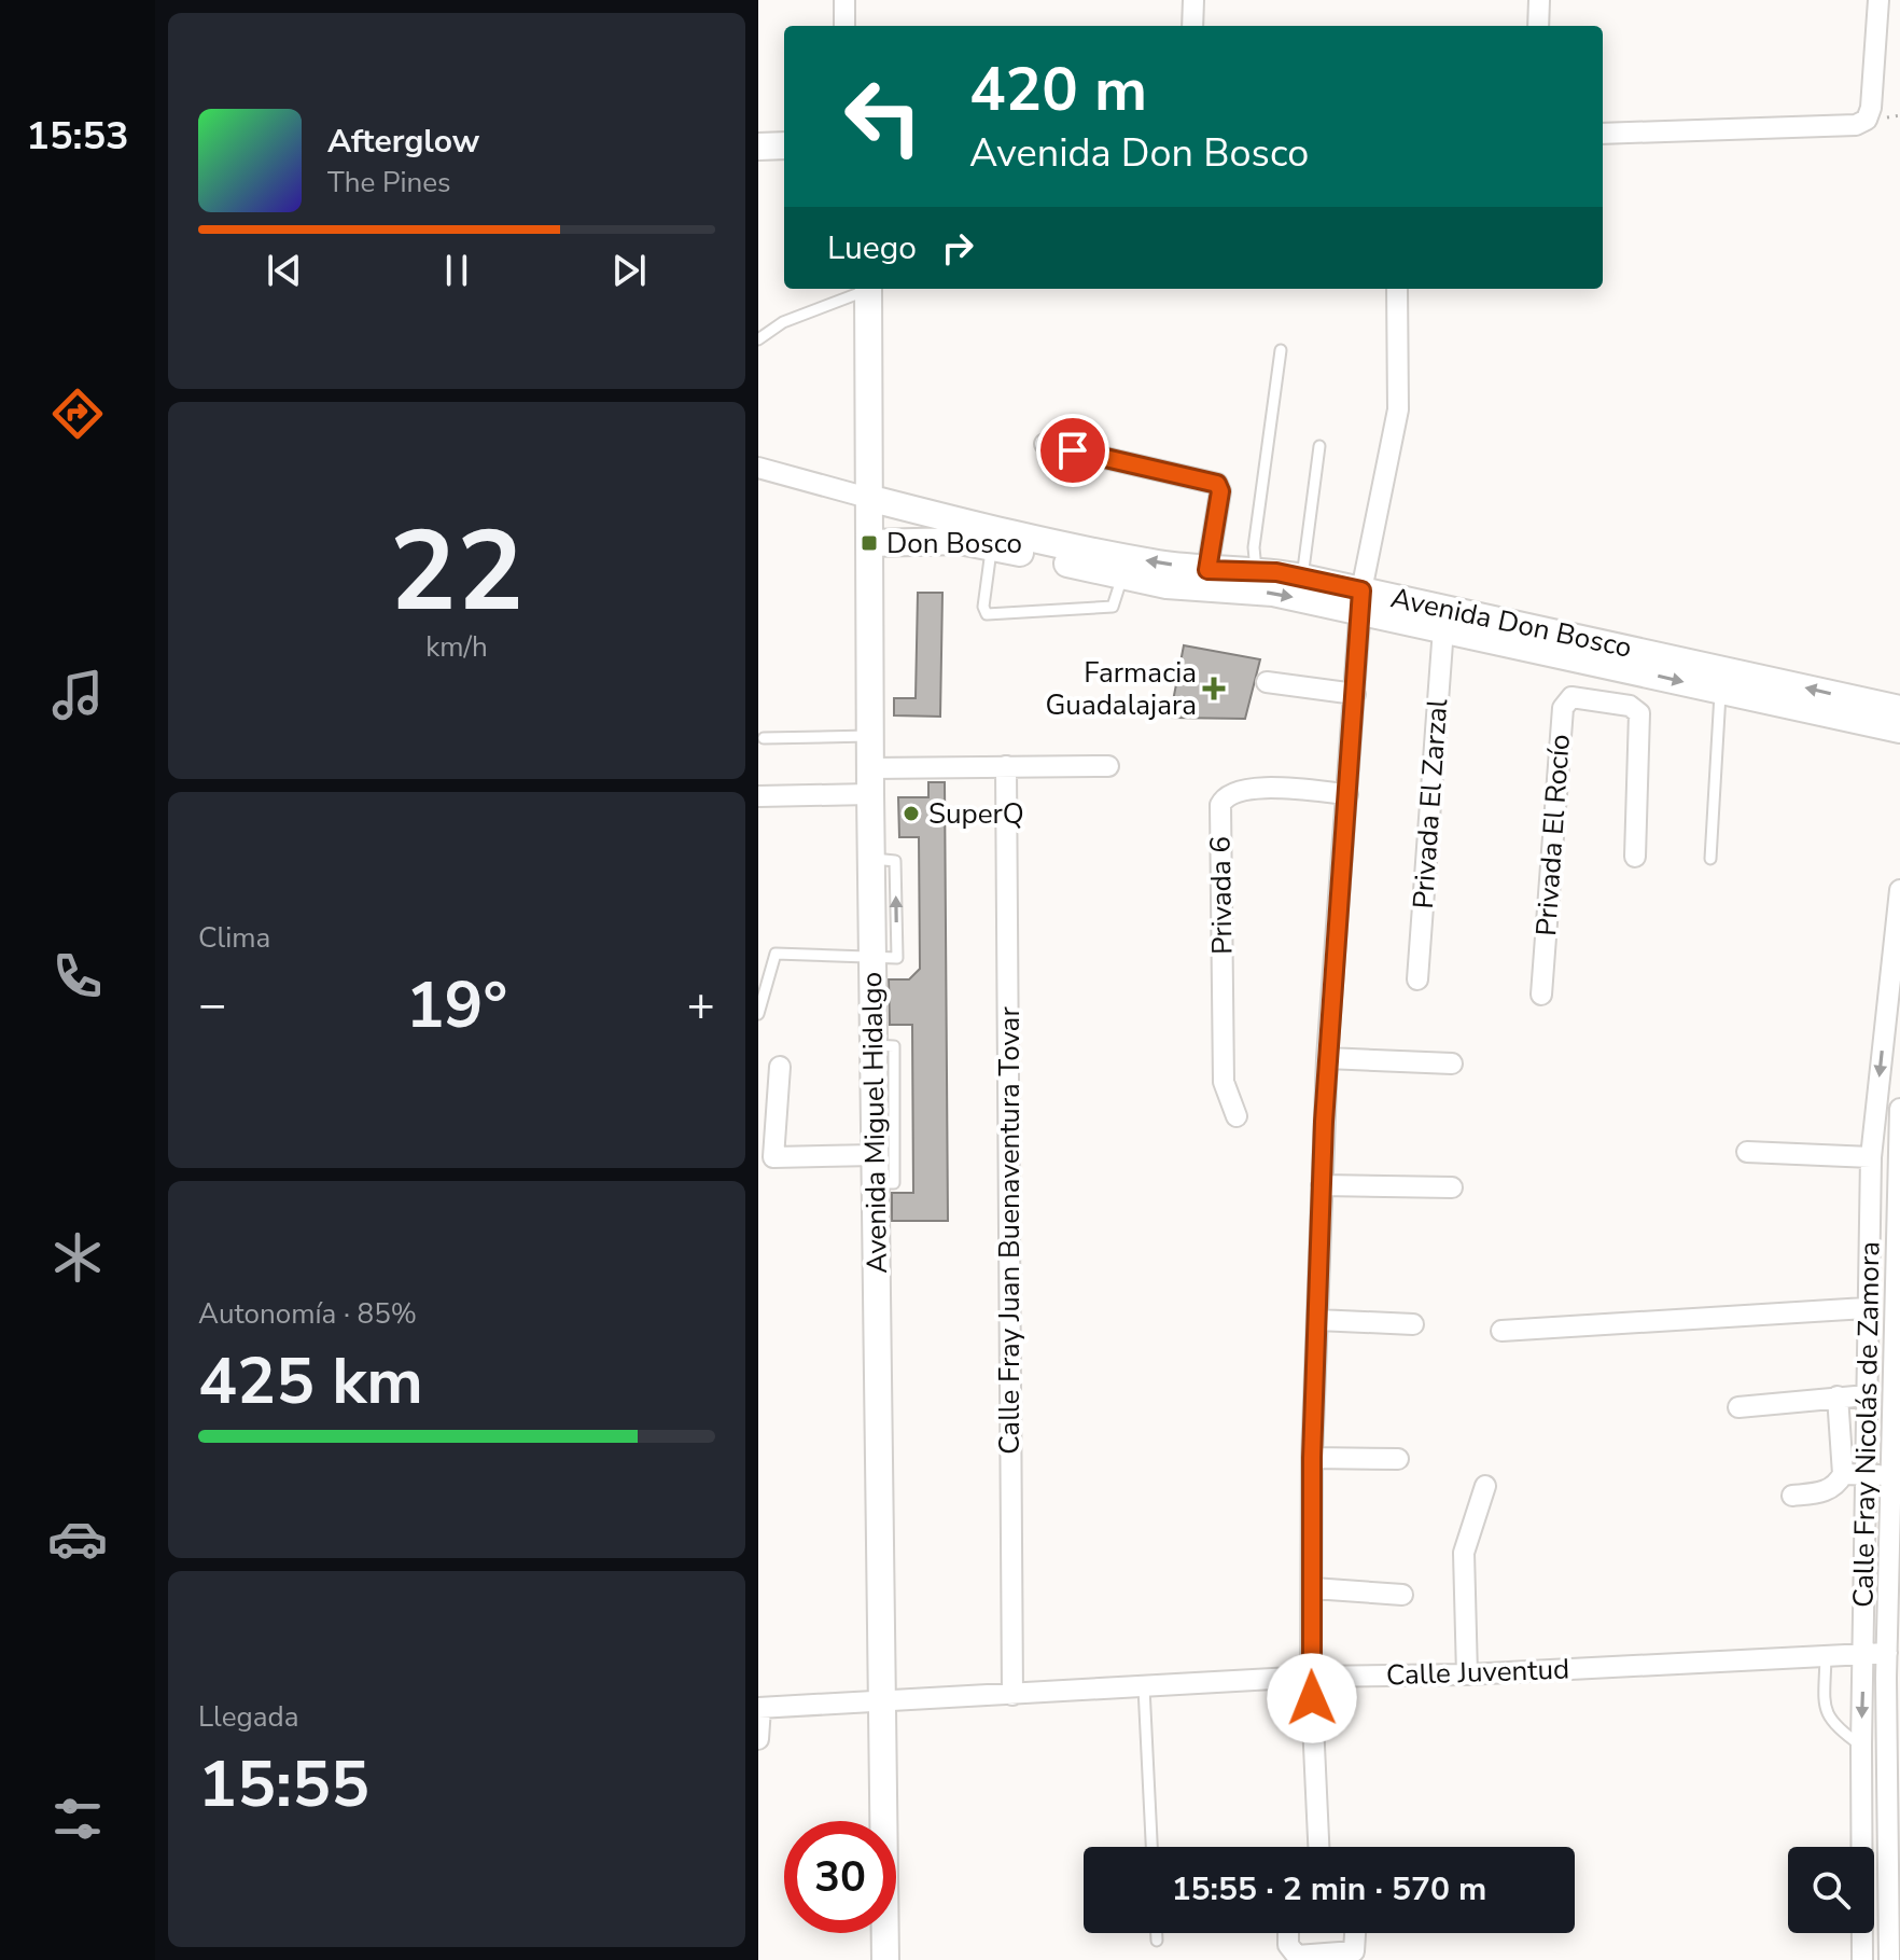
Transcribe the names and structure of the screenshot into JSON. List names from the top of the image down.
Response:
{
  "streets": {
    "street": [
      "Avenida Don Bosco",
      "Privada El Zarzal",
      "Privada El Rocío",
      "Privada 6",
      "Avenida Miguel Hidalgo",
      "Calle Fray Juan Buenaventura Tovar",
      "Calle Fray Nicolás de Zamora",
      "Calle Juventud"
    ]
  },
  "crossings": [
    ["Avenida Don Bosco", "Privada El Zarzal"],
    ["Avenida Don Bosco", "Privada El Rocío"],
    ["Avenida Don Bosco", "Avenida Miguel Hidalgo"],
    ["Avenida Miguel Hidalgo", "Calle Juventud"],
    ["Calle Fray Juan Buenaventura Tovar", "Calle Juventud"],
    ["Calle Fray Nicolás de Zamora", "Calle Juventud"]
  ],
  "places": {
    "transit": ["Don Bosco"],
    "health": ["Farmacia Guadalajara"],
    "other": ["SuperQ"]
  },
  "page": {
    "tabs": "15:53",
    "turn": ["420 m", "Avenida Don Bosco"],
    "song": ["Afterglow", "The Pines"],
    "then": "Luego",
    "tile": [
      ["22", "km/h"],
      "Clima",
      ["Autonomía · 85%", "425 km"],
      ["Llegada", "15:55"]
    ],
    "heat": ["−", "19°", "+"],
    "limit": "30",
    "trip": "15:55 · 2 min · 570 m"
  }
}
